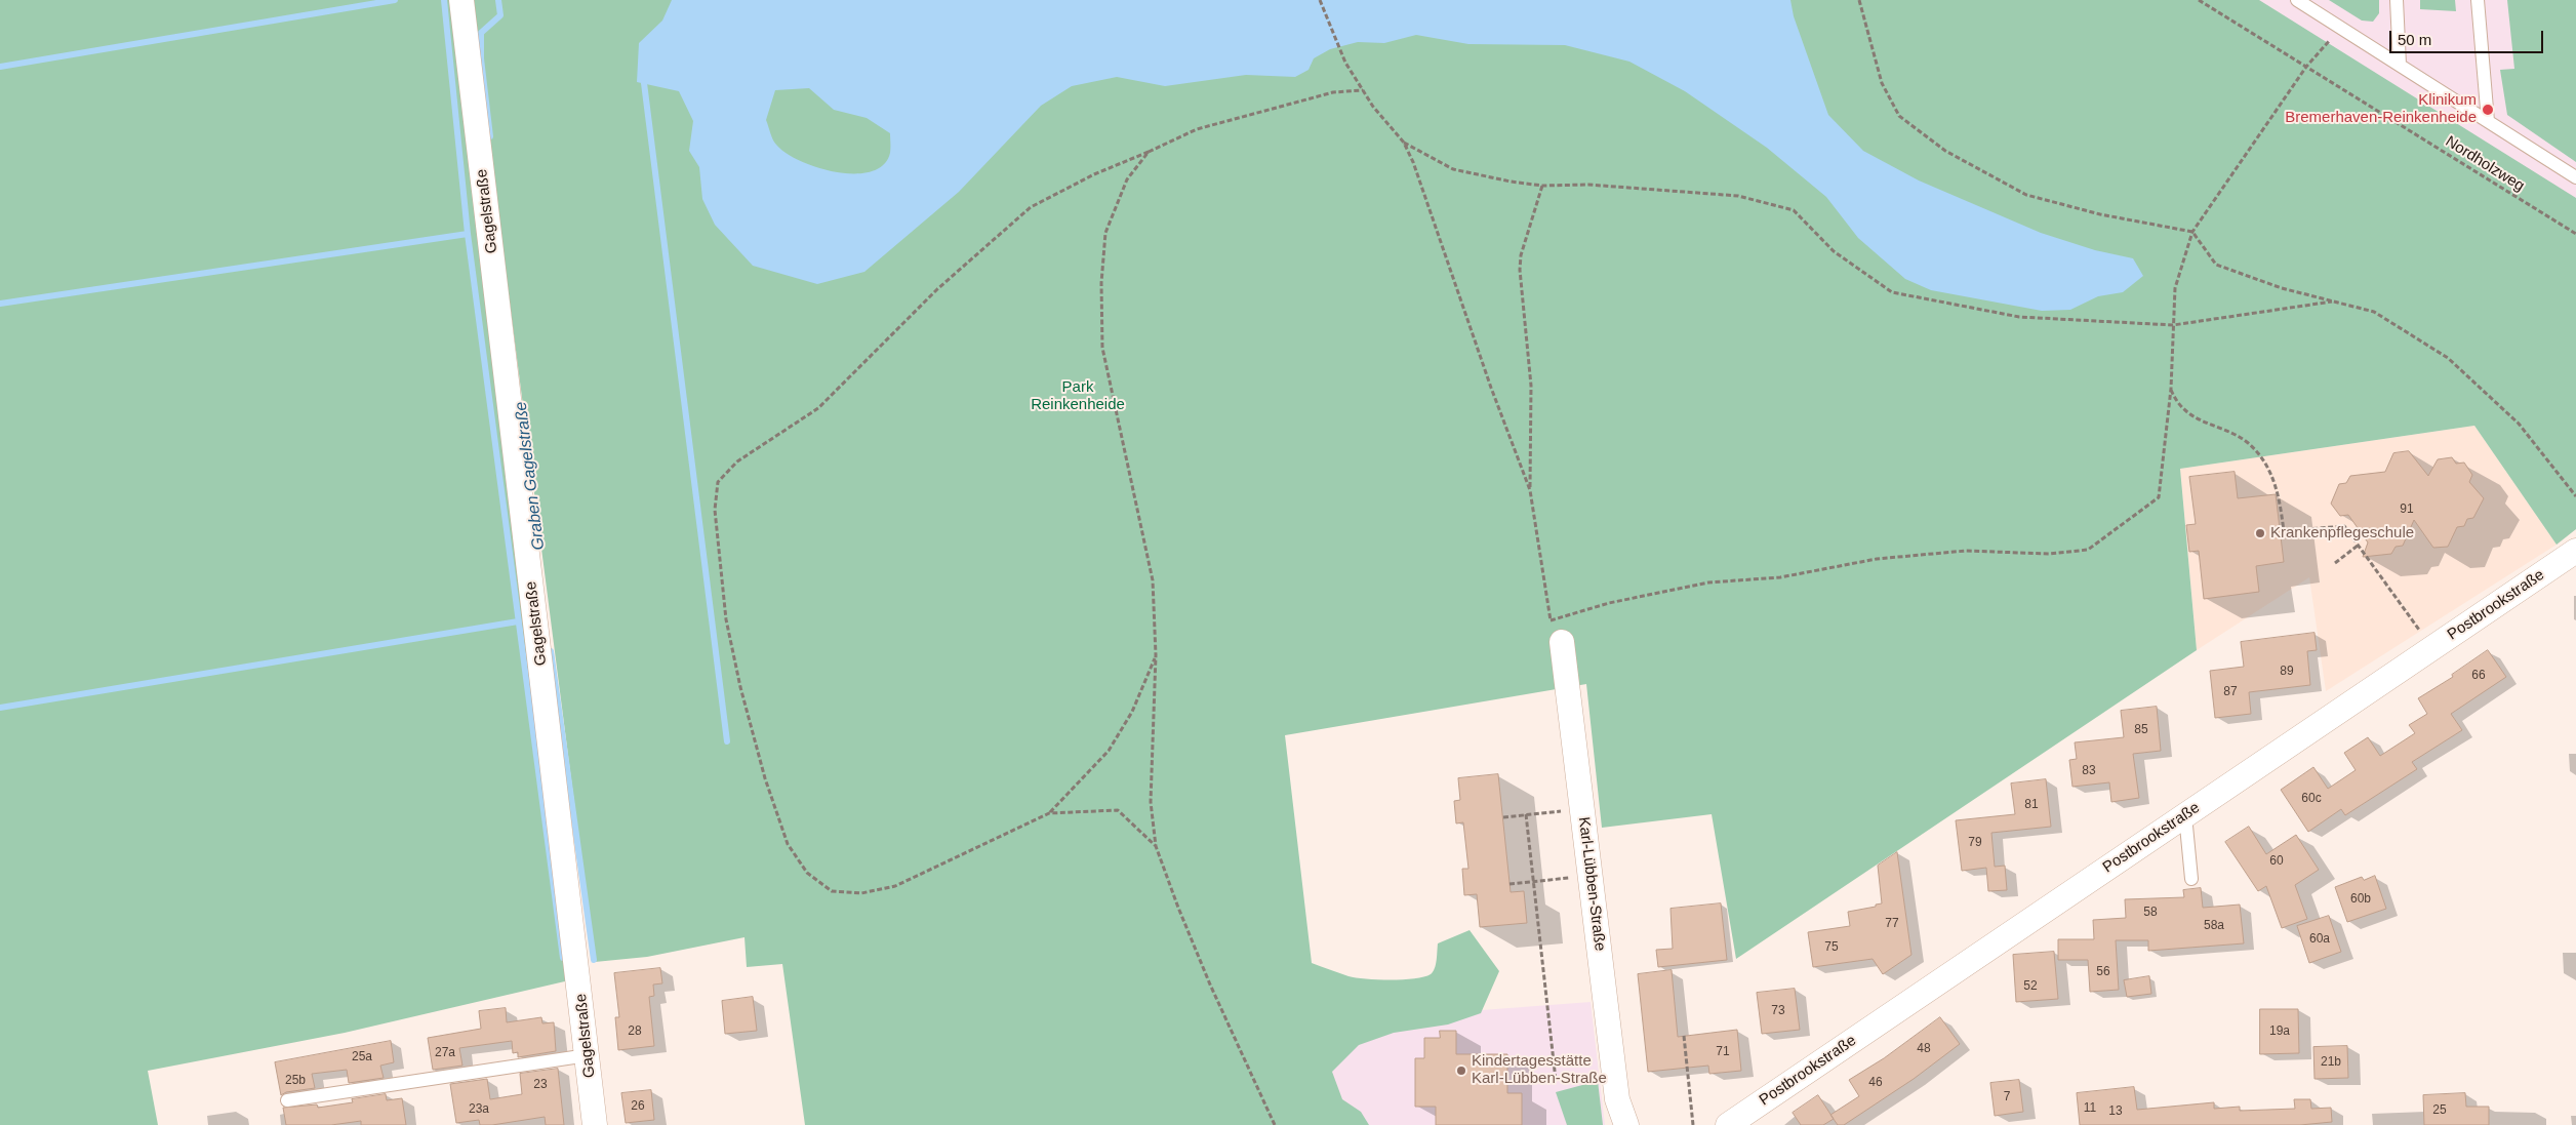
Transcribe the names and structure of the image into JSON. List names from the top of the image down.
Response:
{
  "streets": {
    "street": ["Gagelstraße", "Postbrookstraße", "Karl-Lübben-Straße"],
    "path": ["Nordholzweg"]
  },
  "water": ["Graben Gagelstraße"],
  "parks": ["Park Reinkenheide"],
  "places": ["Klinikum Bremerhaven-Reinkenheide", "Krankenpflegeschule", "Kindertagesstätte Karl-Lübben-Straße"],
  "house_numbers": [
    "91",
    "89",
    "66",
    "87",
    "85",
    "83",
    "60c",
    "81",
    "79",
    "60",
    "60b",
    "58",
    "77",
    "58a",
    "60a",
    "75",
    "56",
    "52",
    "73",
    "28",
    "19a",
    "48",
    "71",
    "27a",
    "25a",
    "21b",
    "25b",
    "46",
    "23",
    "7",
    "26",
    "11",
    "23a",
    "25",
    "13"
  ],
  "scale_bar": "50 m"
}
